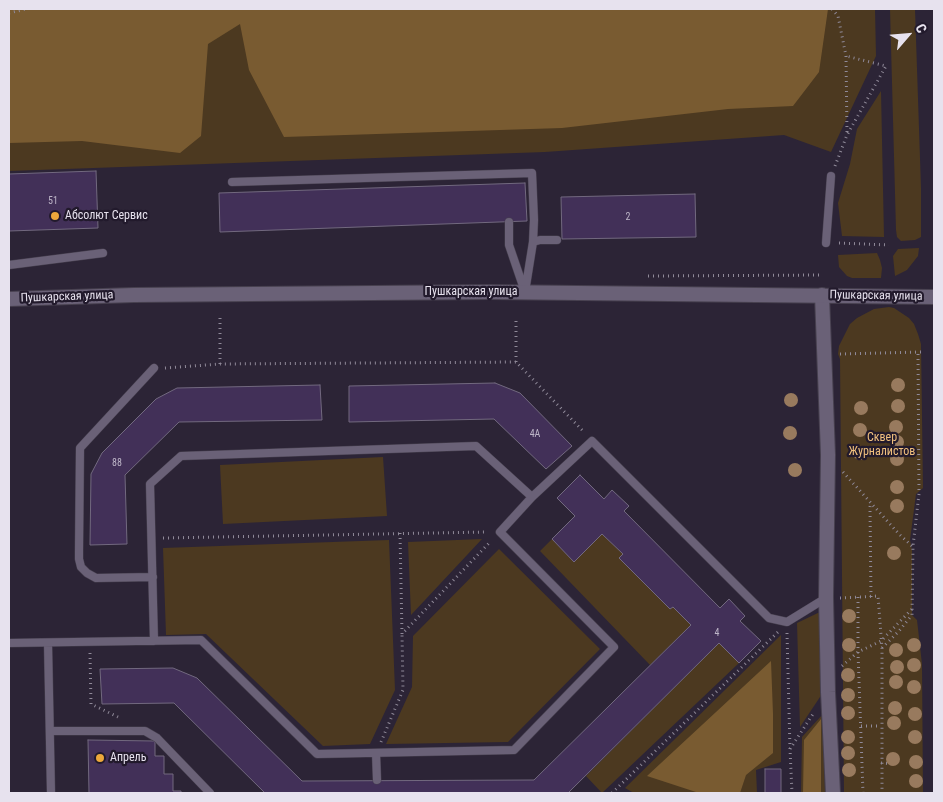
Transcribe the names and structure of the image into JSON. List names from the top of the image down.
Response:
{
  "streets": {
    "street": ["Пушкарская улица"]
  },
  "parks": ["Сквер Журналистов"],
  "places": ["Абсолют Сервис", "Апрель"],
  "house_numbers": [
    "51",
    "2",
    "4А",
    "88",
    "4"
  ],
  "north": "top right"
}
